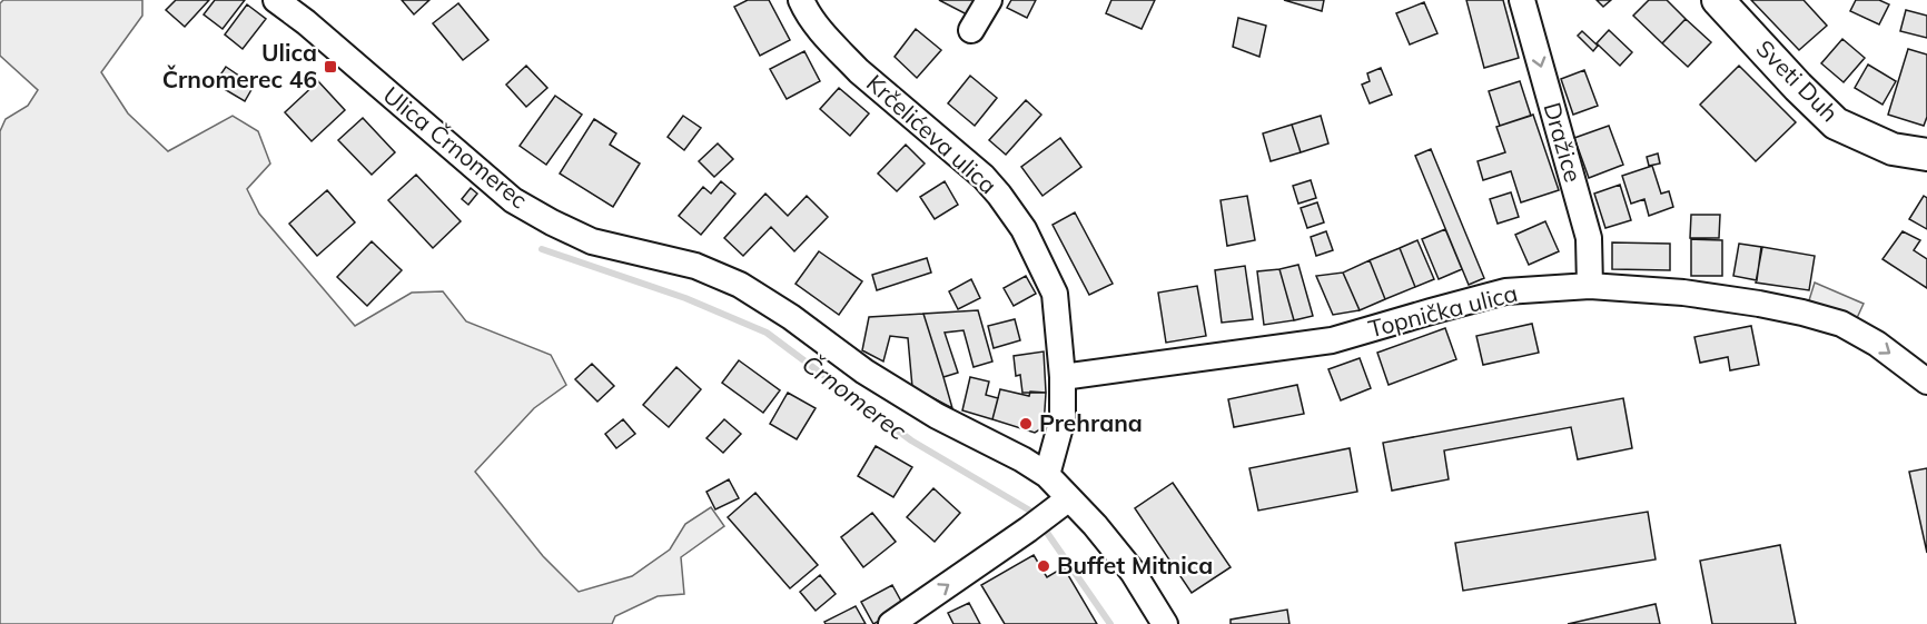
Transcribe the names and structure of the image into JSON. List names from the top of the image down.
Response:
{
  "streets": {
    "main road": ["Sveti Duh"],
    "street": [
      "Krčelićeva ulica",
      "Dražice",
      "Ulica Črnomerec",
      "Topnička ulica"
    ]
  },
  "crossings": [
    ["Krčelićeva ulica", "Ulica Črnomerec"],
    ["Krčelićeva ulica", "Topnička ulica"],
    ["Dražice", "Topnička ulica"]
  ],
  "one_way": ["Dražice", "Topnička ulica"],
  "water": ["Črnomerec"],
  "places": {
    "transit": ["Ulica Črnomerec 46"],
    "other": ["Prehrana", "Buffet Mitnica"]
  }
}
